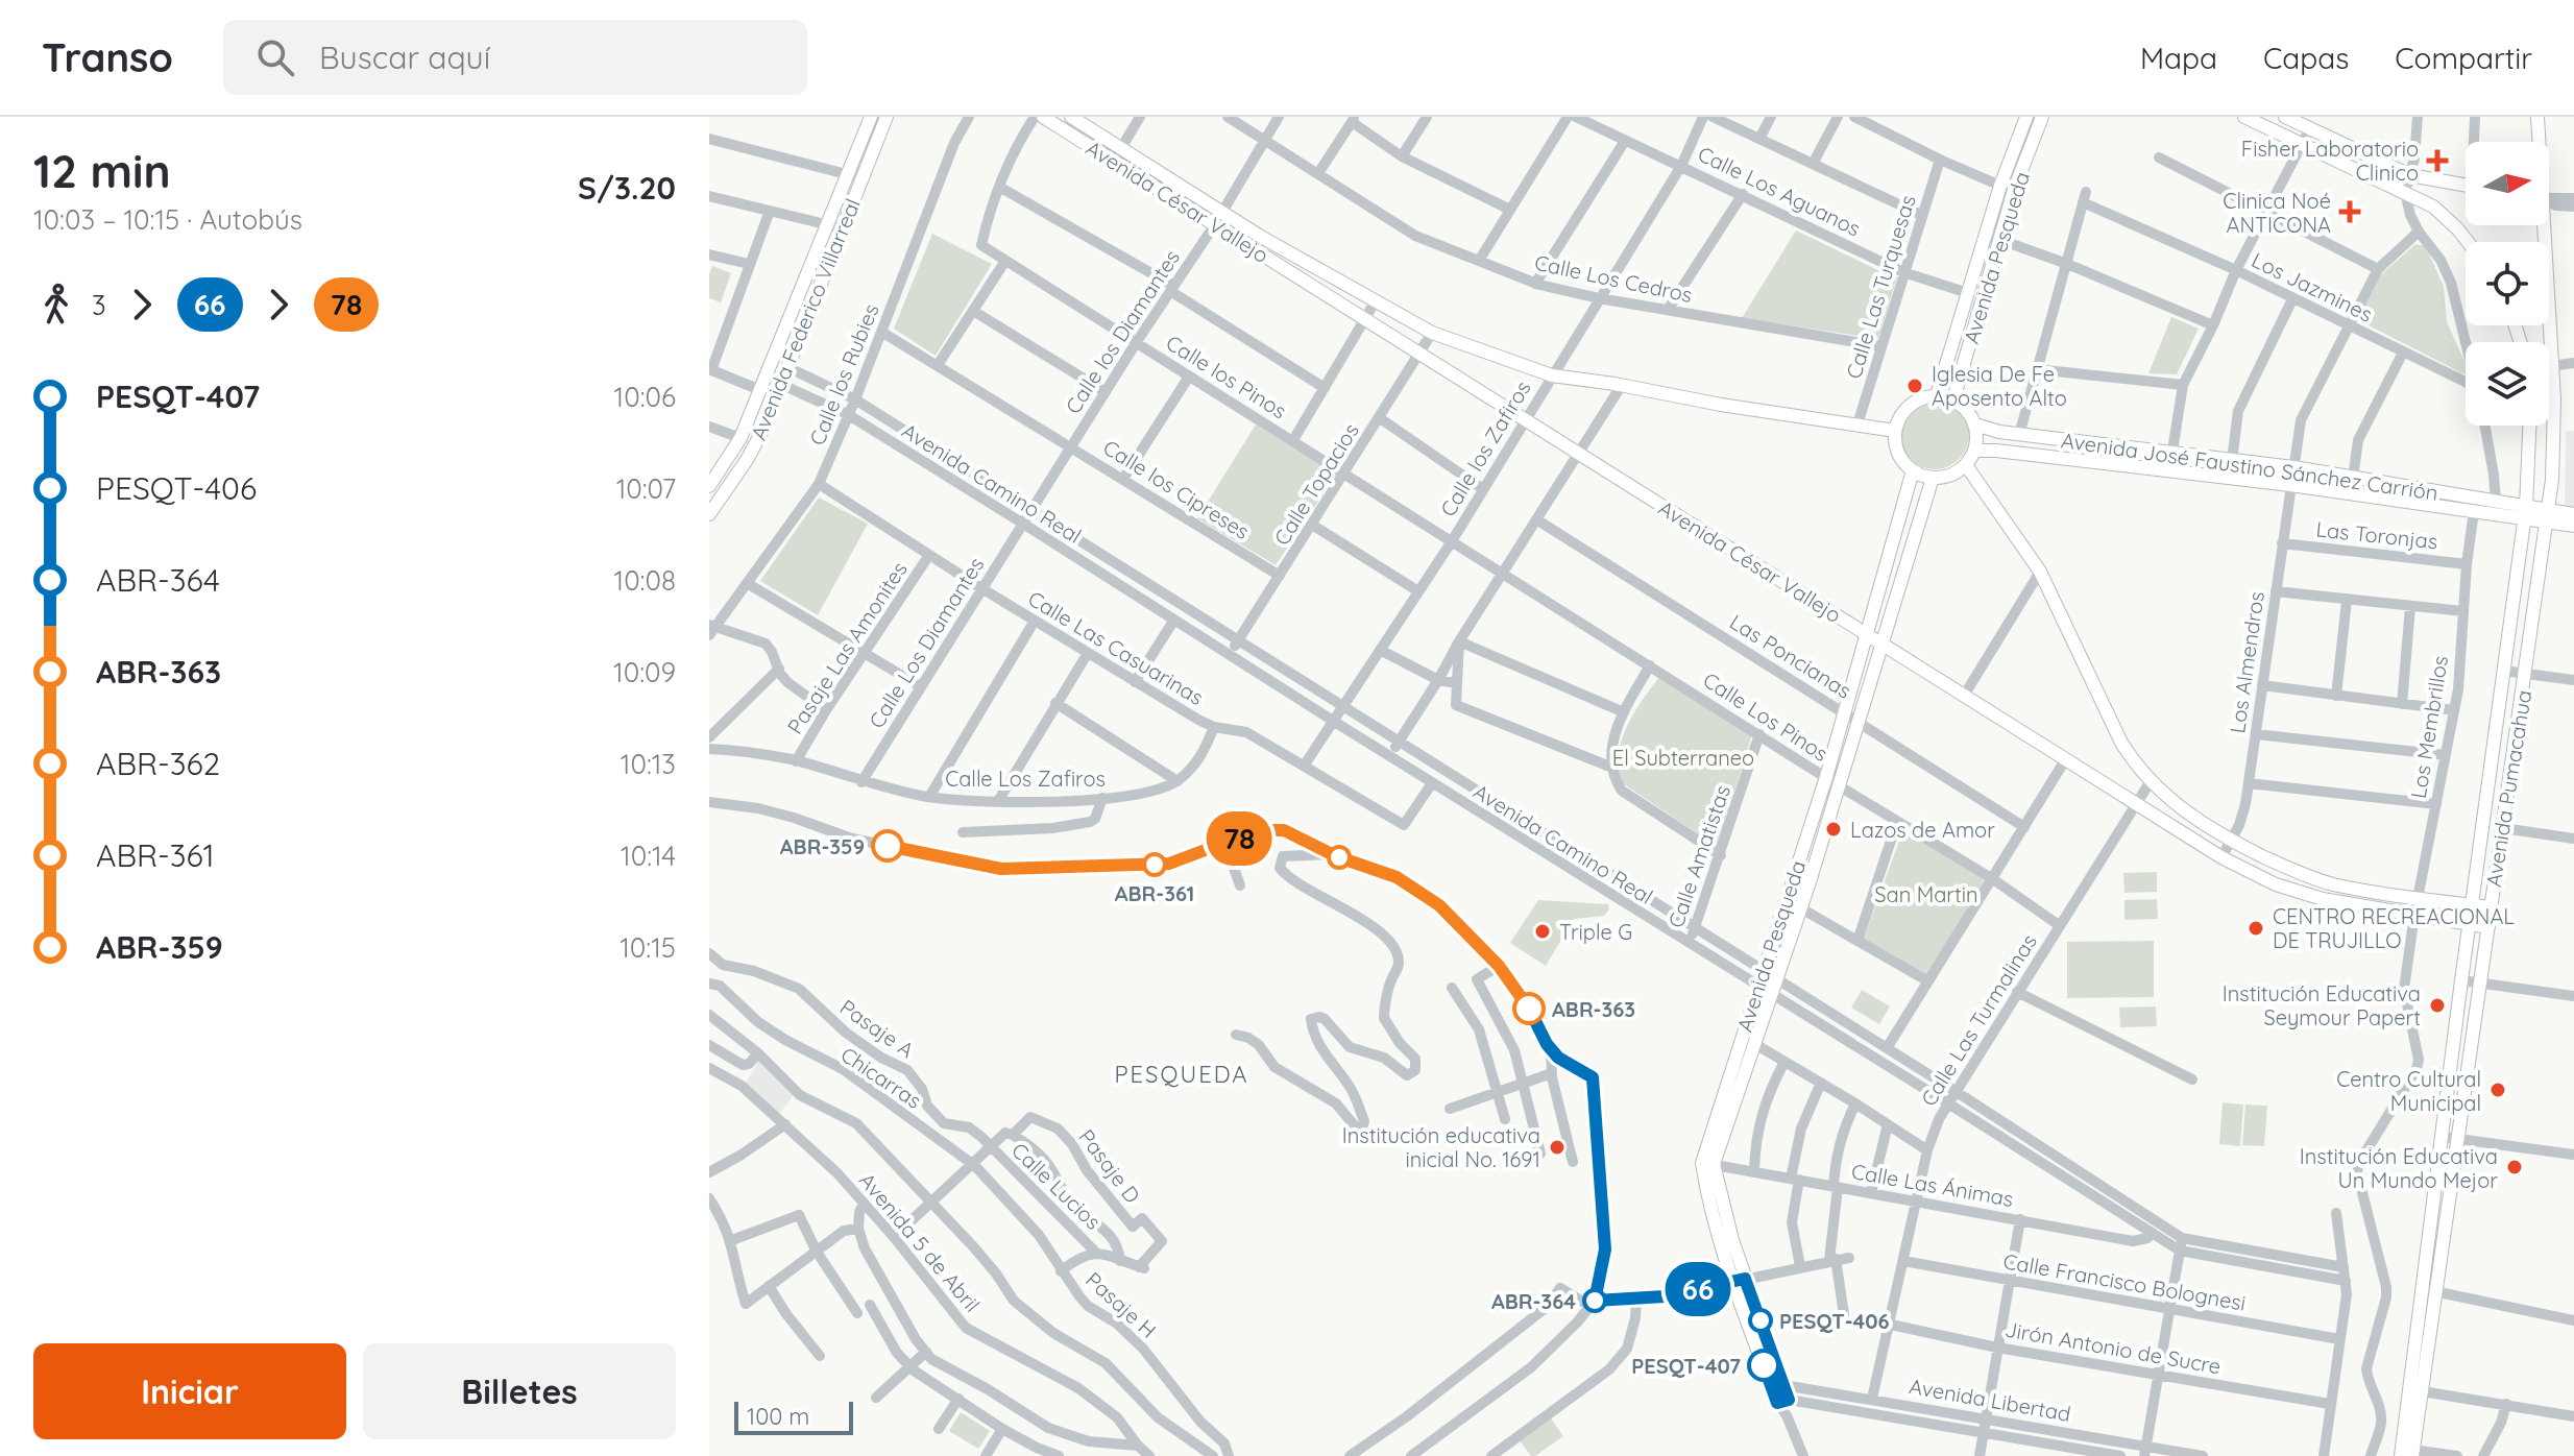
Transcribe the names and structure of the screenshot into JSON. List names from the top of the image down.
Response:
{
  "streets": {
    "main road": [
      "Avenida César Vallejo",
      "Avenida Pesqueda",
      "Avenida Federico Villarreal",
      "Avenida José Faustino Sánchez Carrión",
      "Avenida Pumacahua"
    ],
    "street": [
      "Calle Los Aguanos",
      "Calle Los Cedros",
      "Calle Las Turquesas",
      "Los Jazmines",
      "Calle los Diamantes",
      "Calle los Rubies",
      "Calle los Pinos",
      "Calle los Zafiros",
      "Avenida Camino Real",
      "Calle Topacios",
      "Calle los Cipreses",
      "Las Toronjas",
      "Calle Los Diamantes",
      "Pasaje Las Amonites",
      "Calle Las Casuarinas",
      "Las Poncianas",
      "Los Almendros",
      "Calle Los Pinos",
      "Los Membrillos",
      "Calle Los Zafiros",
      "Calle Amatistas",
      "Calle Las Turmalinas",
      "Pasaje A",
      "Chicarras",
      "Pasaje D",
      "Calle Las Ánimas",
      "Calle Lucios",
      "Avenida 5 de Abril",
      "Calle Francisco Bolognesi",
      "Pasaje H",
      "Jirón Antonio de Sucre",
      "Avenida Libertad"
    ]
  },
  "crossings": [
    ["Calle Los Aguanos", "Avenida Pesqueda"],
    ["Calle Los Aguanos", "Calle Las Turquesas"],
    ["Calle Los Aguanos", "Calle Los Zafiros"],
    ["Avenida César Vallejo", "Avenida Pesqueda"],
    ["Avenida César Vallejo", "Calle Las Turquesas"],
    ["Avenida César Vallejo", "Calle los Diamantes"],
    ["Avenida César Vallejo", "Calle los Zafiros"],
    ["Avenida César Vallejo", "Avenida José Faustino Sánchez Carrión"],
    ["Avenida César Vallejo", "Calle Topacios"],
    ["Avenida César Vallejo", "Los Almendros"],
    ["Avenida César Vallejo", "Los Membrillos"],
    ["Avenida César Vallejo", "Calle Los Zafiros"],
    ["Avenida César Vallejo", "Avenida Pumacahua"],
    ["Avenida César Vallejo", "Calle Las Turmalinas"],
    ["Avenida Pesqueda", "Avenida José Faustino Sánchez Carrión"],
    ["Avenida Pesqueda", "Avenida Camino Real"],
    ["Avenida Pesqueda", "Las Poncianas"],
    ["Avenida Pesqueda", "Calle Los Pinos"],
    ["Avenida Pesqueda", "Calle Las Ánimas"],
    ["Avenida Pesqueda", "Avenida Libertad"],
    ["Calle Los Cedros", "Calle Las Turquesas"],
    ["Calle Los Cedros", "Calle los Diamantes"],
    ["Calle Los Cedros", "Calle Los Zafiros"],
    ["Los Jazmines", "Los Almendros"],
    ["Avenida Federico Villarreal", "Avenida Camino Real"],
    ["Calle los Diamantes", "Calle los Pinos"],
    ["Calle los Diamantes", "Avenida Camino Real"],
    ["Calle los Diamantes", "Calle los Cipreses"],
    ["Calle los Diamantes", "Calle Los Diamantes"],
    ["Calle los Rubies", "Avenida Camino Real"],
    ["Calle los Rubies", "Calle los Cipreses"],
    ["Calle los Rubies", "Calle Las Casuarinas"],
    ["Calle los Pinos", "Calle los Zafiros"],
    ["Calle los Pinos", "Calle Topacios"],
    ["Calle los Pinos", "Calle Los Pinos"],
    ["Calle los Pinos", "Calle Los Zafiros"],
    ["Calle los Zafiros", "Calle Los Pinos"],
    ["Calle los Zafiros", "Calle Los Zafiros"],
    ["Avenida José Faustino Sánchez Carrión", "Los Almendros"],
    ["Avenida José Faustino Sánchez Carrión", "Los Membrillos"],
    ["Avenida José Faustino Sánchez Carrión", "Avenida Pumacahua"],
    ["Avenida Camino Real", "Calle Topacios"],
    ["Avenida Camino Real", "Calle Los Diamantes"],
    ["Avenida Camino Real", "Calle Las Casuarinas"],
    ["Avenida Camino Real", "Calle Los Zafiros"],
    ["Avenida Camino Real", "Calle Amatistas"],
    ["Avenida Camino Real", "Calle Las Turmalinas"],
    ["Avenida Camino Real", "Calle Las Ánimas"],
    ["Calle Topacios", "Calle los Cipreses"],
    ["Las Toronjas", "Los Almendros"],
    ["Las Toronjas", "Los Membrillos"],
    ["Calle Los Diamantes", "Calle Las Casuarinas"],
    ["Calle Los Diamantes", "Calle Los Zafiros"],
    ["Pasaje Las Amonites", "Calle Las Casuarinas"],
    ["Pasaje Las Amonites", "Calle Los Zafiros"],
    ["Calle Las Casuarinas", "Calle Los Zafiros"],
    ["Calle Los Pinos", "Calle Los Zafiros"],
    ["Calle Los Pinos", "Calle Amatistas"],
    ["Calle Los Pinos", "Calle Las Turmalinas"],
    ["Calle Las Turmalinas", "Calle Las Ánimas"],
    ["Calle Las Turmalinas", "Calle Francisco Bolognesi"],
    ["Calle Las Turmalinas", "Jirón Antonio de Sucre"],
    ["Calle Las Turmalinas", "Avenida Libertad"],
    ["Pasaje A", "Calle Lucios"],
    ["Chicarras", "Pasaje H"]
  ],
  "districts": ["PESQUEDA"],
  "parks": ["El Subterraneo", "San Martin"],
  "places": {
    "health": ["Fisher Laboratorio Clinico", "Clinica Noé ANTICONA"],
    "other": [
      "Iglesia De Fe Aposento Alto",
      "Lazos de Amor",
      "ABR-359",
      "ABR-361",
      "CENTRO RECREACIONAL DE TRUJILLO",
      "Triple G",
      "Institución Educativa Seymour Papert",
      "ABR-363",
      "Centro Cultural Municipal",
      "Institución educativa inicial No. 1691",
      "Institución Educativa Un Mundo Mejor",
      "ABR-364",
      "PESQT-406",
      "PESQT-407"
    ]
  },
  "lines": ["bus line 78", "bus line 66"],
  "scale_bar": "100 m",
  "north": "right",
  "page": {
    "header": "Transo",
    "search": "Buscar aquí",
    "nav": ["Mapa", "Capas", "Compartir"],
    "heading": ["12 min", "10:03 – 10:15 · Autobús", "S/3.20"],
    "on_map": ["66", "78"],
    "legs": ["3", "66", "78"],
    "list": [
      {
        "name": "PESQT-407",
        "value": "10:06"
      },
      {
        "name": "PESQT-406",
        "value": "10:07"
      },
      {
        "name": "ABR-364",
        "value": "10:08"
      },
      {
        "name": "ABR-363",
        "value": "10:09"
      },
      {
        "name": "ABR-362",
        "value": "10:13"
      },
      {
        "name": "ABR-361",
        "value": "10:14"
      },
      {
        "name": "ABR-359",
        "value": "10:15"
      }
    ],
    "buttons": ["Iniciar", "Billetes"],
    "scale": "100 m"
  }
}
